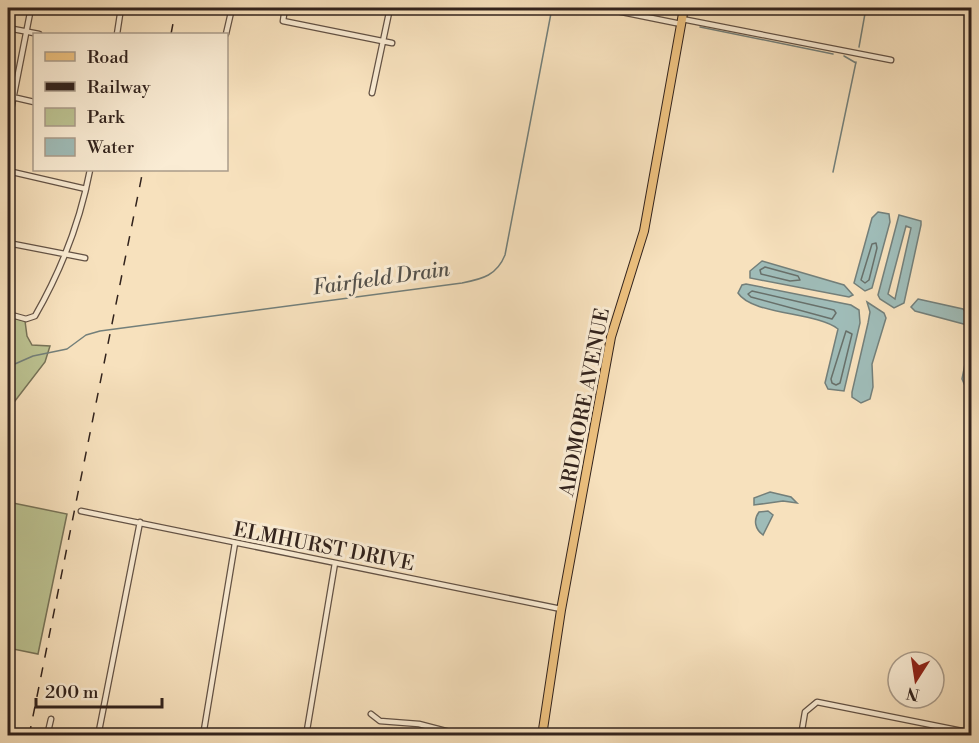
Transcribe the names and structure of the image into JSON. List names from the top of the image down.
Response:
{
  "streets": {
    "main road": ["ARDMORE AVENUE"],
    "street": ["ELMHURST DRIVE"]
  },
  "crossings": [
    ["ARDMORE AVENUE", "ELMHURST DRIVE"]
  ],
  "water": ["Fairfield Drain"],
  "legend": [
    "Road",
    "Railway",
    "Park",
    "Water"
  ],
  "scale_bar": "200 m",
  "north": "bottom"
}
